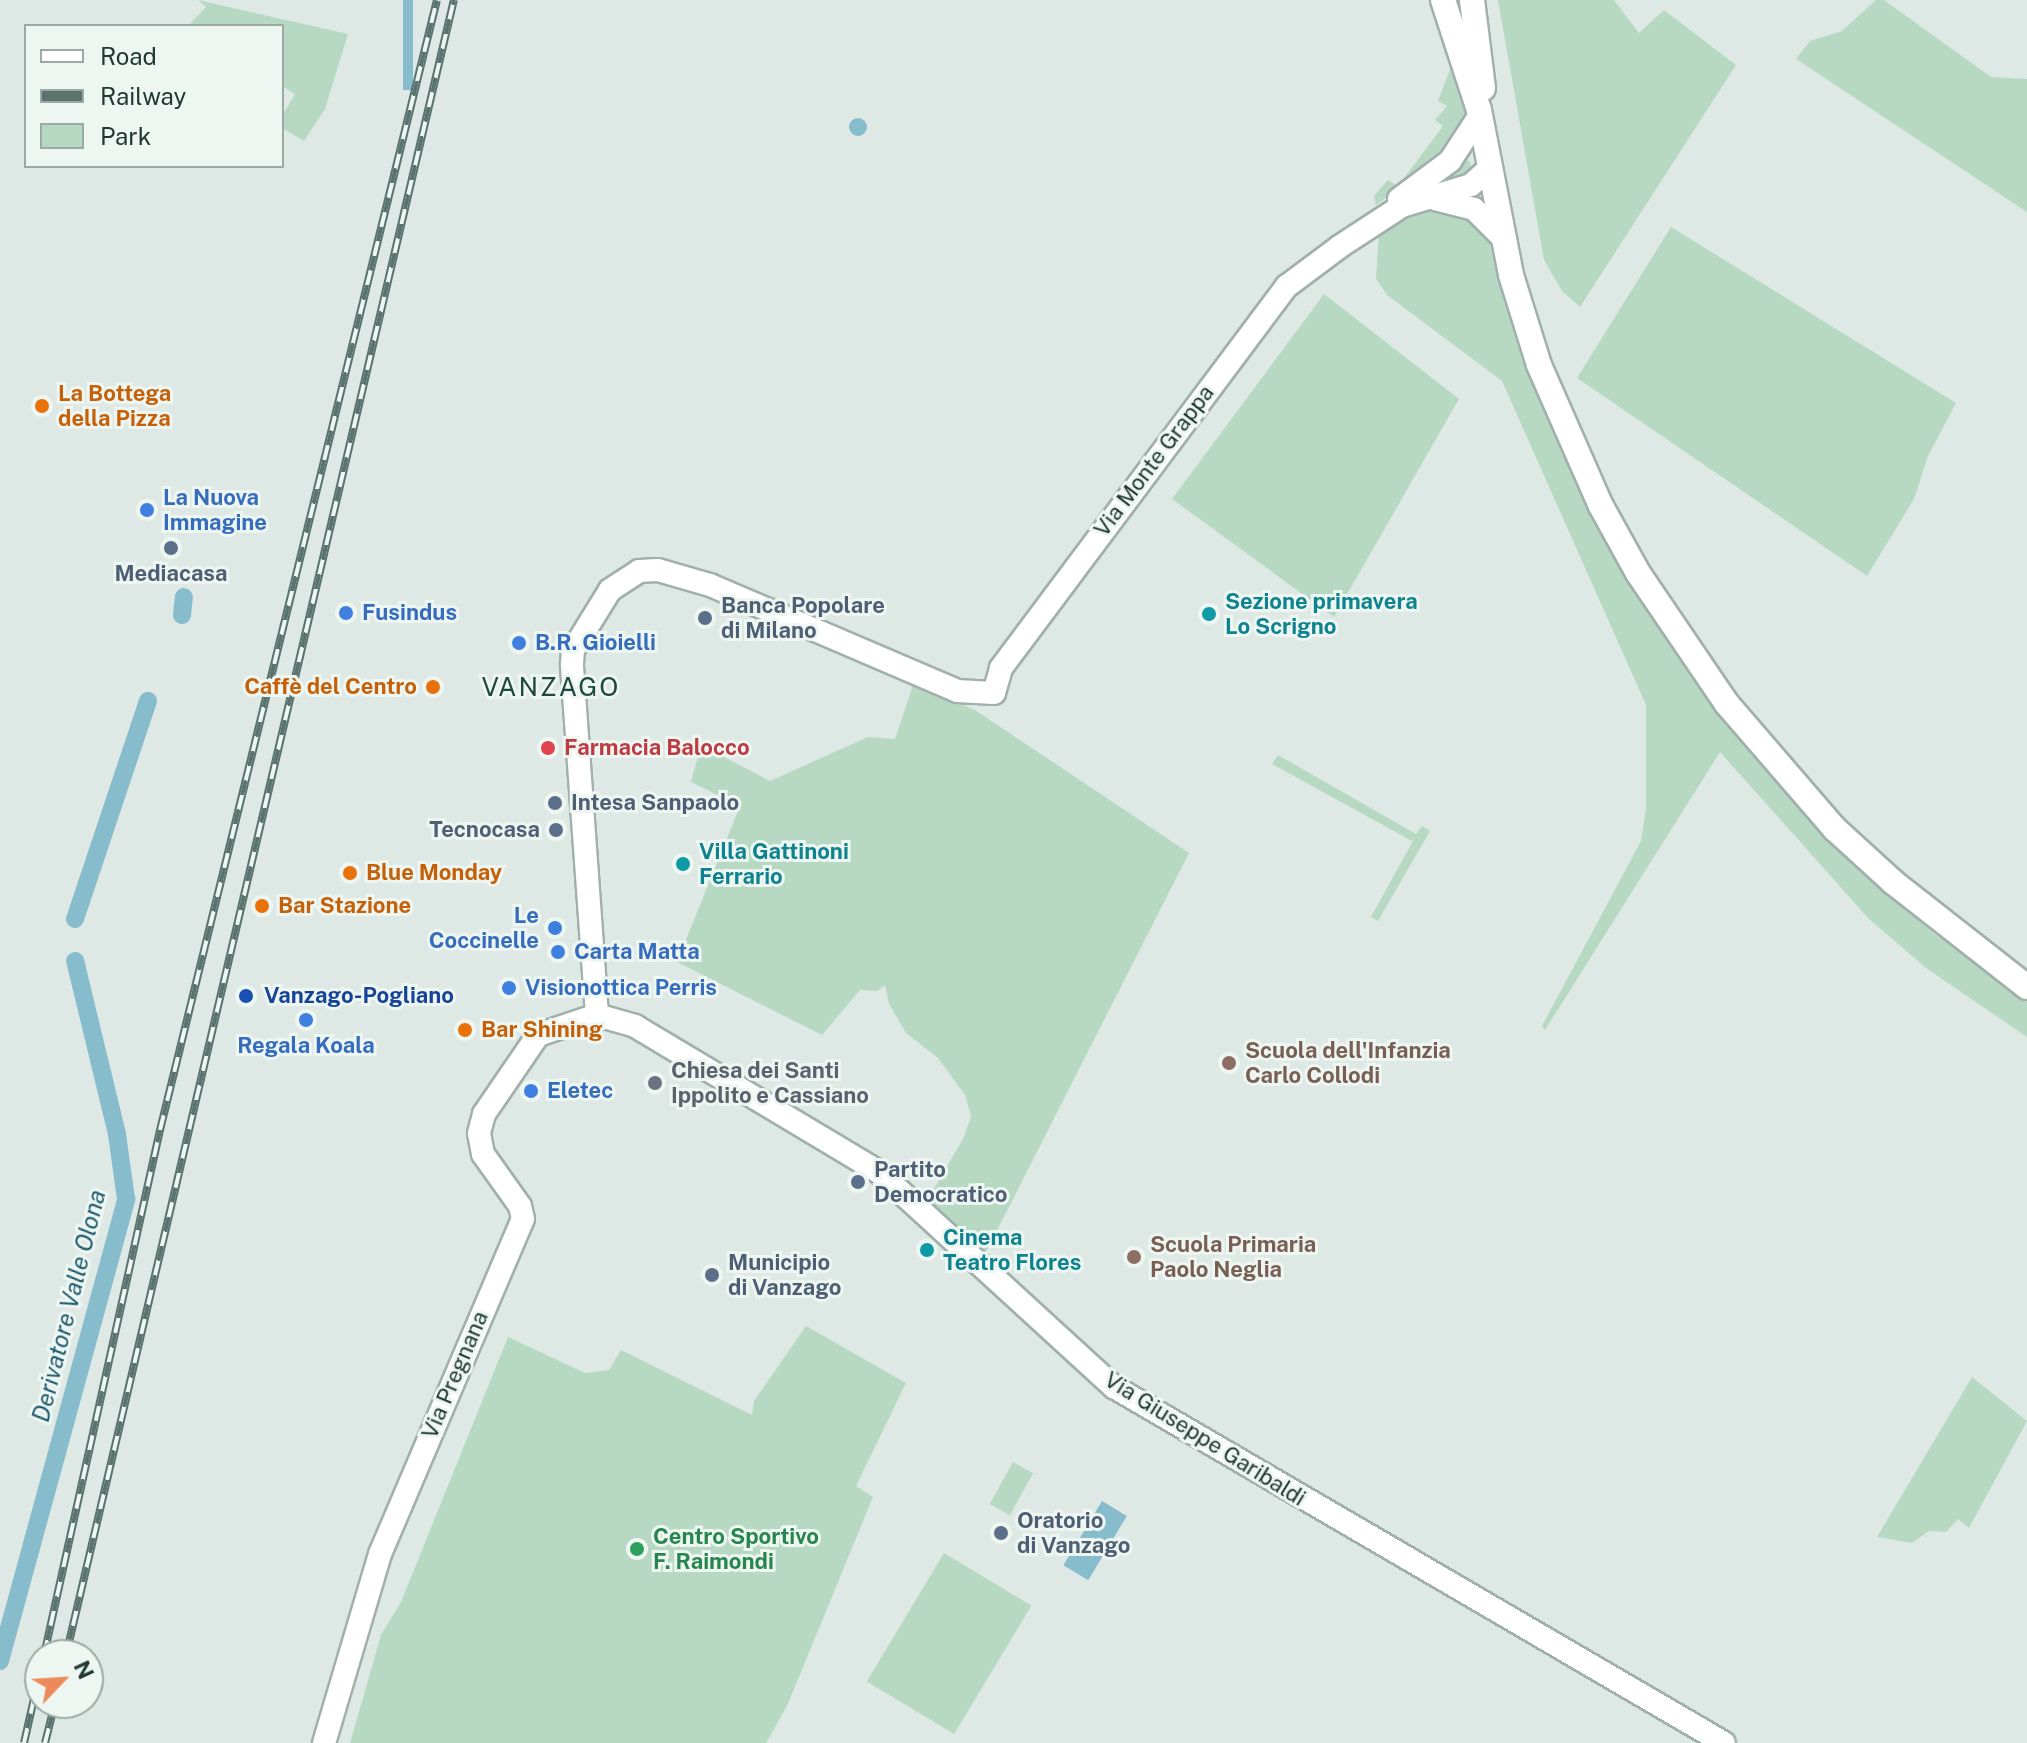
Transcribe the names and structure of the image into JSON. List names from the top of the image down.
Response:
{
  "streets": {
    "street": ["Via Monte Grappa", "Via Pregnana", "Via Giuseppe Garibaldi"]
  },
  "crossings": [
    ["Via Monte Grappa", "Via Pregnana"],
    ["Via Monte Grappa", "Via Giuseppe Garibaldi"],
    ["Via Pregnana", "Via Giuseppe Garibaldi"]
  ],
  "districts": ["VANZAGO"],
  "water": ["Derivatore Valle Olona"],
  "places": [
    "La Bottega della Pizza",
    "La Nuova Immagine",
    "Mediacasa",
    "Fusindus",
    "Sezione primavera Lo Scrigno",
    "Banca Popolare di Milano",
    "B.R. Gioielli",
    "Caffè del Centro",
    "Farmacia Balocco",
    "Intesa Sanpaolo",
    "Tecnocasa",
    "Villa Gattinoni Ferrario",
    "Blue Monday",
    "Bar Stazione",
    "Le Coccinelle",
    "Carta Matta",
    "Visionottica Perris",
    "Vanzago-Pogliano",
    "Regala Koala",
    "Bar Shining",
    "Scuola dell'Infanzia Carlo Collodi",
    "Chiesa dei Santi Ippolito e Cassiano",
    "Eletec",
    "Partito Democratico",
    "Cinema Teatro Flores",
    "Scuola Primaria Paolo Neglia",
    "Municipio di Vanzago",
    "Oratorio di Vanzago",
    "Centro Sportivo F. Raimondi"
  ],
  "legend": ["Road", "Railway", "Park"],
  "north": "top right"
}
